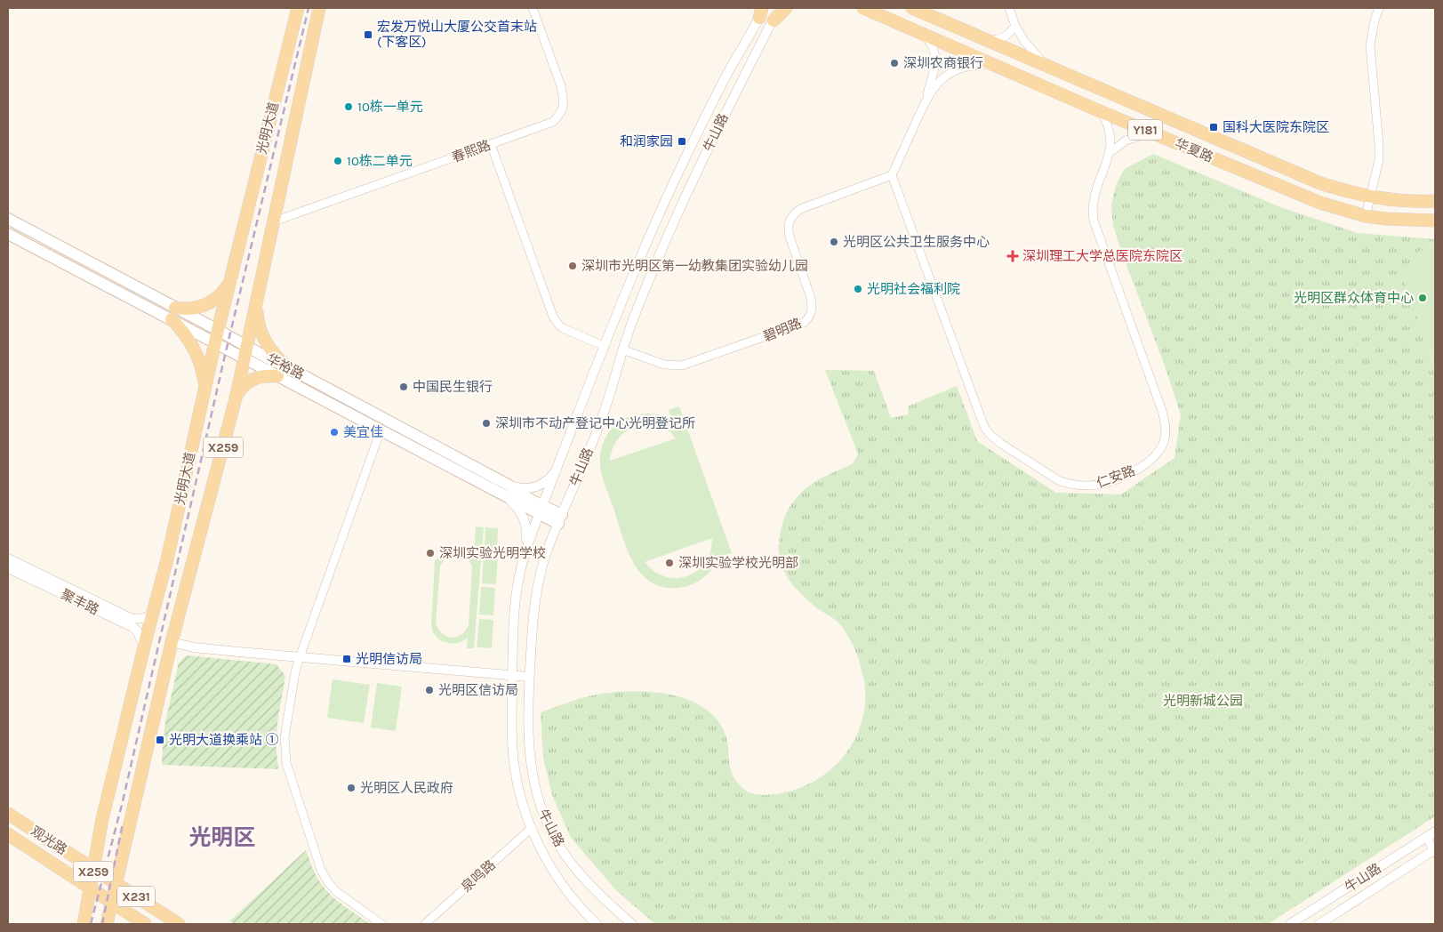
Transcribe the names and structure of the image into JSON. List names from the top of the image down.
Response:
{
  "streets": {
    "main road": [
      "光明大道",
      "Y181",
      "华夏路",
      "华裕路",
      "X259",
      "观光路",
      "X231"
    ],
    "street": [
      "牛山路",
      "春熙路",
      "碧明路",
      "仁安路",
      "聚丰路",
      "泉鸣路"
    ]
  },
  "crossings": [
    ["光明大道", "春熙路"],
    ["光明大道", "华裕路"],
    ["光明大道", "聚丰路"],
    ["光明大道", "观光路"],
    ["光明大道", "X231"],
    ["牛山路", "碧明路"],
    ["牛山路", "华裕路"],
    ["牛山路", "泉鸣路"],
    ["华夏路", "仁安路"],
    ["碧明路", "仁安路"],
    ["观光路", "X231"]
  ],
  "districts": ["光明区"],
  "parks": ["光明新城公园"],
  "places": {
    "transit": [
      "宏发万悦山大厦公交首末站 (下客区)",
      "国科大医院东院区",
      "和润家园",
      "光明信访局",
      "光明大道换乘站 ①"
    ],
    "other": [
      "深圳农商银行",
      "10栋一单元",
      "10栋二单元",
      "光明区公共卫生服务中心",
      "深圳市光明区第一幼教集团实验幼儿园",
      "光明社会福利院",
      "光明区群众体育中心",
      "中国民生银行",
      "深圳市不动产登记中心光明登记所",
      "美宜佳",
      "深圳实验光明学校",
      "深圳实验学校光明部",
      "光明区信访局",
      "光明区人民政府"
    ],
    "health": ["深圳理工大学总医院东院区"]
  }
}
